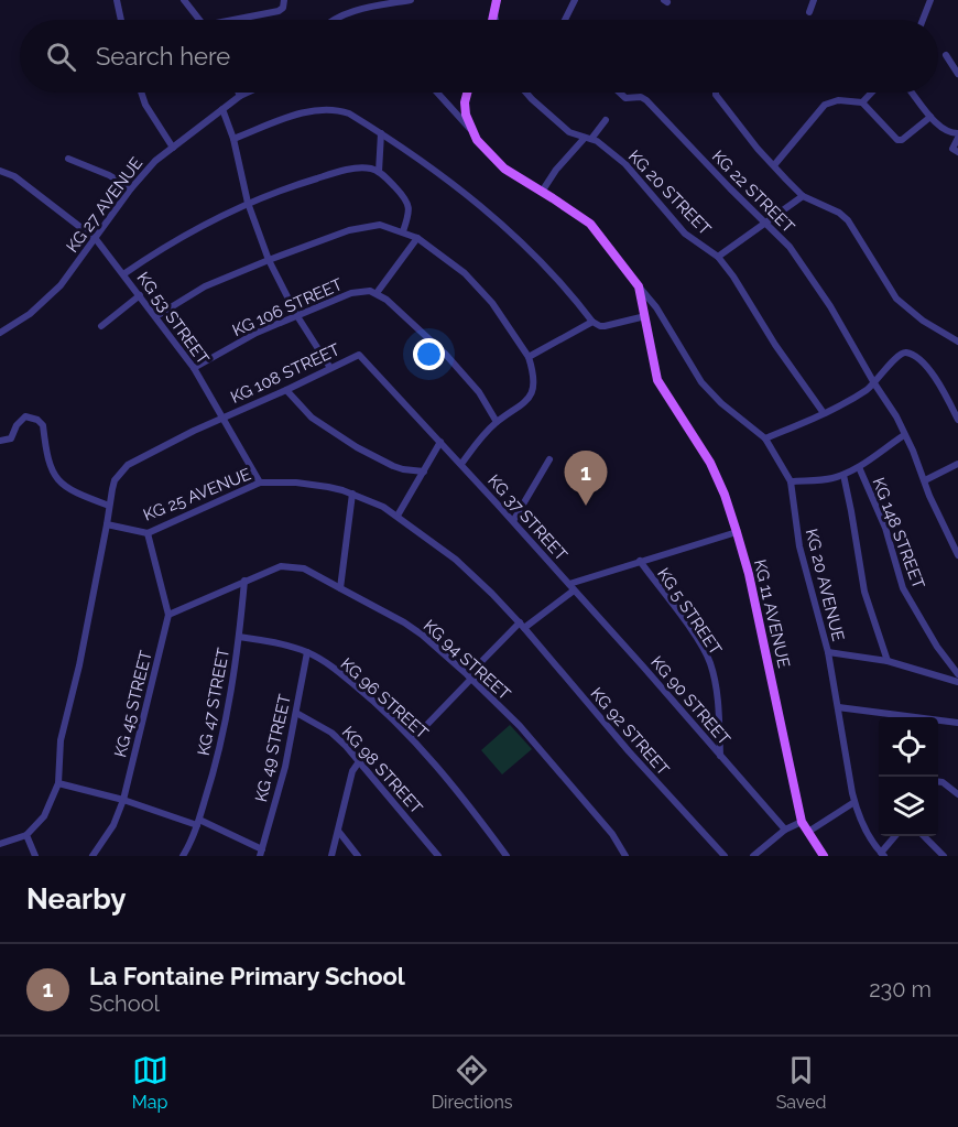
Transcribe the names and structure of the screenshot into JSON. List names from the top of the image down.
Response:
{
  "streets": {
    "main road": ["KG 11 AVENUE"],
    "street": [
      "KG 22 STREET",
      "KG 20 STREET",
      "KG 27 AVENUE",
      "KG 106 STREET",
      "KG 53 STREET",
      "KG 108 STREET",
      "KG 25 AVENUE",
      "KG 37 STREET",
      "KG 148 STREET",
      "KG 20 AVENUE",
      "KG 5 STREET",
      "KG 94 STREET",
      "KG 96 STREET",
      "KG 90 STREET",
      "KG 47 STREET",
      "KG 45 STREET",
      "KG 92 STREET",
      "KG 49 STREET",
      "KG 98 STREET"
    ]
  },
  "crossings": [
    ["KG 27 AVENUE", "KG 53 STREET"],
    ["KG 106 STREET", "KG 53 STREET"],
    ["KG 53 STREET", "KG 108 STREET"],
    ["KG 53 STREET", "KG 25 AVENUE"],
    ["KG 108 STREET", "KG 25 AVENUE"],
    ["KG 25 AVENUE", "KG 92 STREET"],
    ["KG 37 STREET", "KG 5 STREET"],
    ["KG 37 STREET", "KG 90 STREET"],
    ["KG 20 AVENUE", "KG 11 AVENUE"],
    ["KG 5 STREET", "KG 11 AVENUE"],
    ["KG 5 STREET", "KG 94 STREET"],
    ["KG 5 STREET", "KG 96 STREET"],
    ["KG 5 STREET", "KG 90 STREET"],
    ["KG 5 STREET", "KG 92 STREET"],
    ["KG 94 STREET", "KG 47 STREET"],
    ["KG 94 STREET", "KG 45 STREET"],
    ["KG 96 STREET", "KG 47 STREET"],
    ["KG 96 STREET", "KG 49 STREET"],
    ["KG 49 STREET", "KG 98 STREET"]
  ],
  "page": {
    "search": "Search here",
    "pins": "1",
    "heading": "Nearby",
    "list": [
      {
        "mark": "1",
        "name": "La Fontaine Primary School",
        "note": "School",
        "value": "230 m"
      }
    ],
    "nav": ["Map", "Directions", "Saved"]
  }
}
